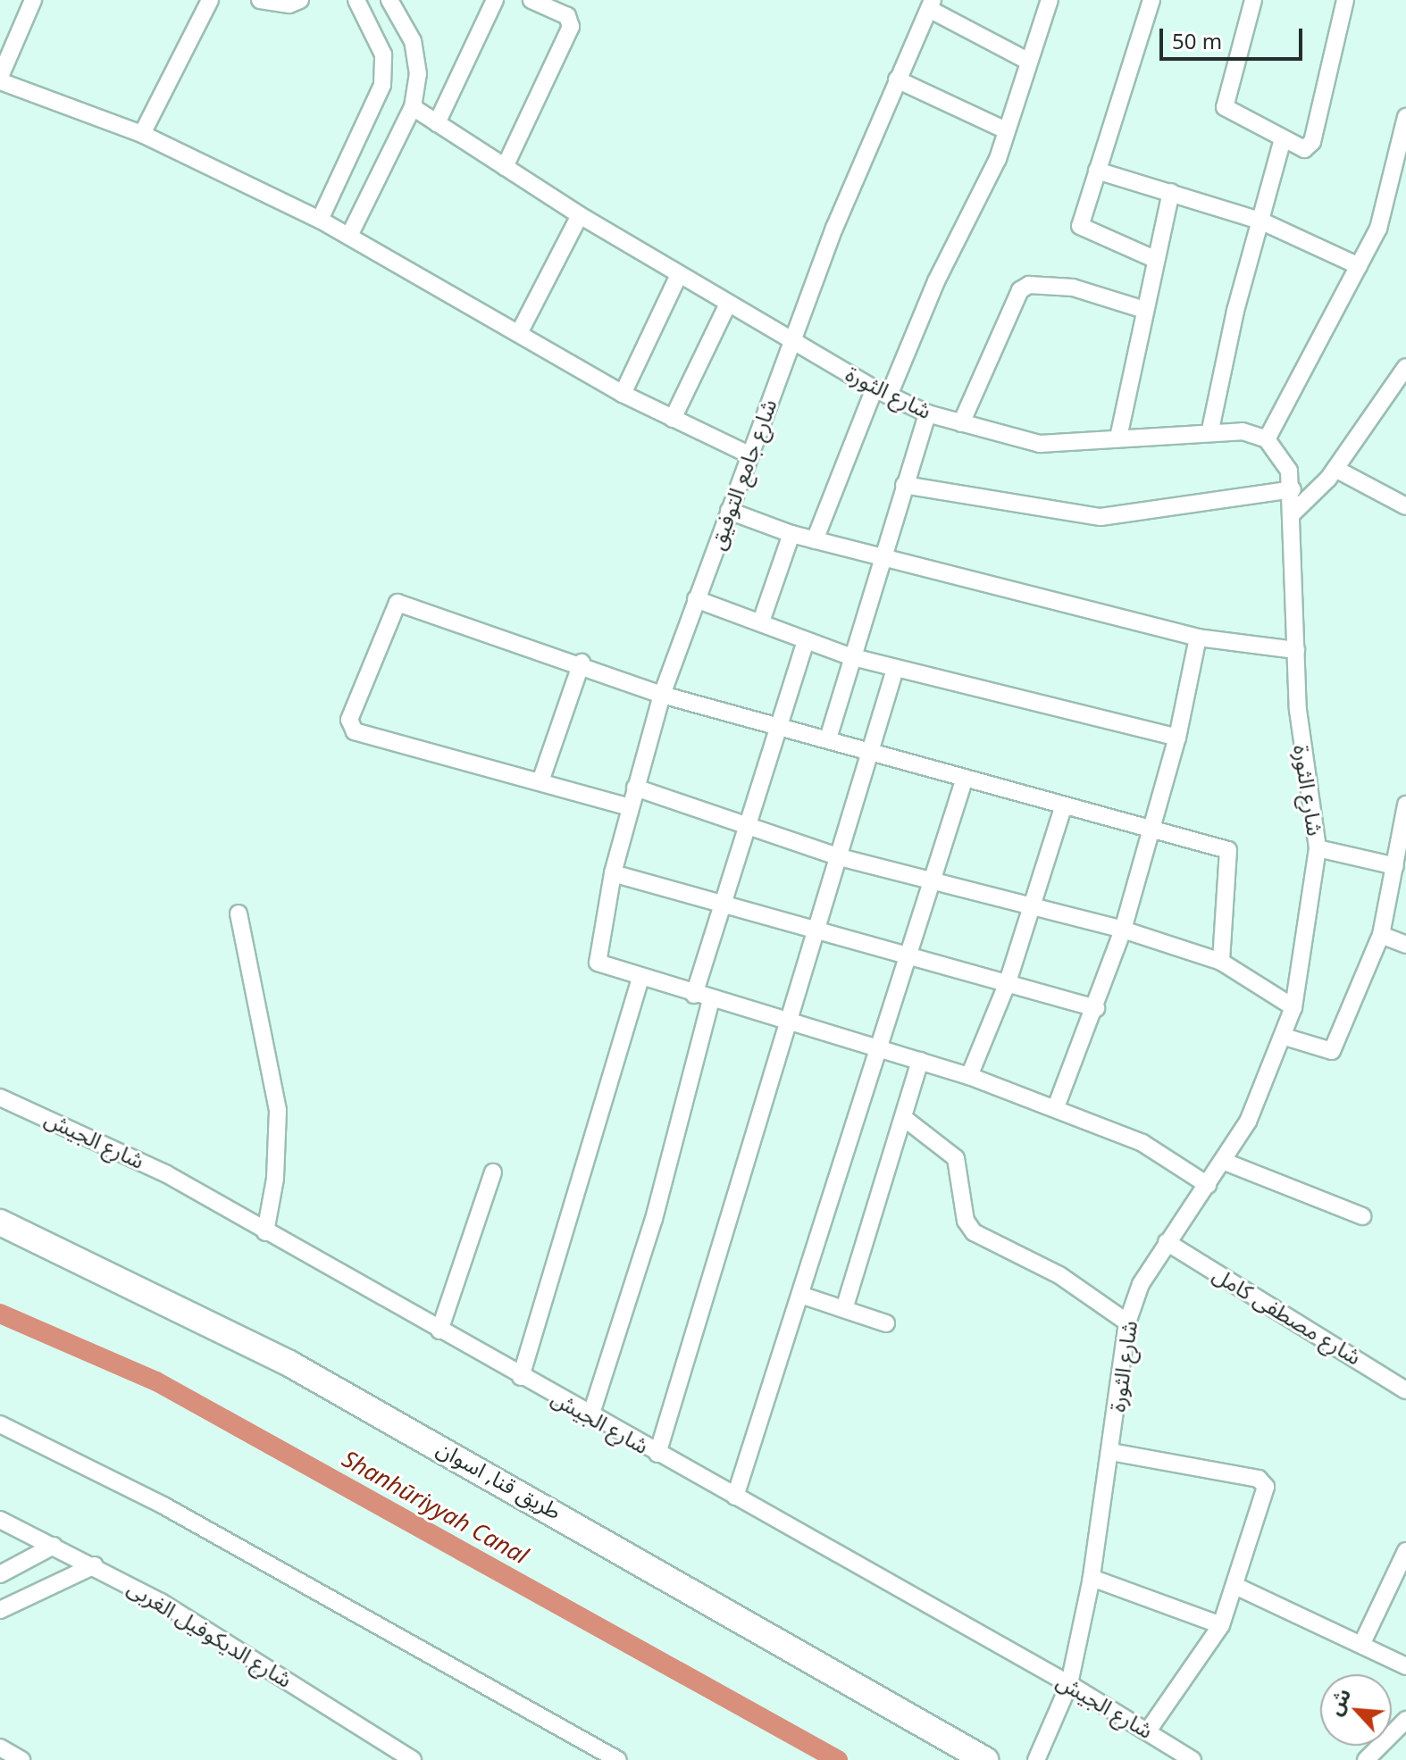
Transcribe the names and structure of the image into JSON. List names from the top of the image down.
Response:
{
  "streets": {
    "highway": ["طريق قنا, اسوان"],
    "street": [
      "شارع الثورة",
      "شارع جامع التوفيق",
      "شارع الجيش",
      "شارع مصطفى كامل",
      "شارع الديكوفيل الغربى"
    ]
  },
  "crossings": [
    ["شارع الثورة", "شارع جامع التوفيق"],
    ["شارع الثورة", "شارع الجيش"],
    ["شارع الثورة", "شارع مصطفى كامل"]
  ],
  "water": ["Shanhūriyyah Canal"],
  "scale_bar": "50 m",
  "north": "top left"
}
